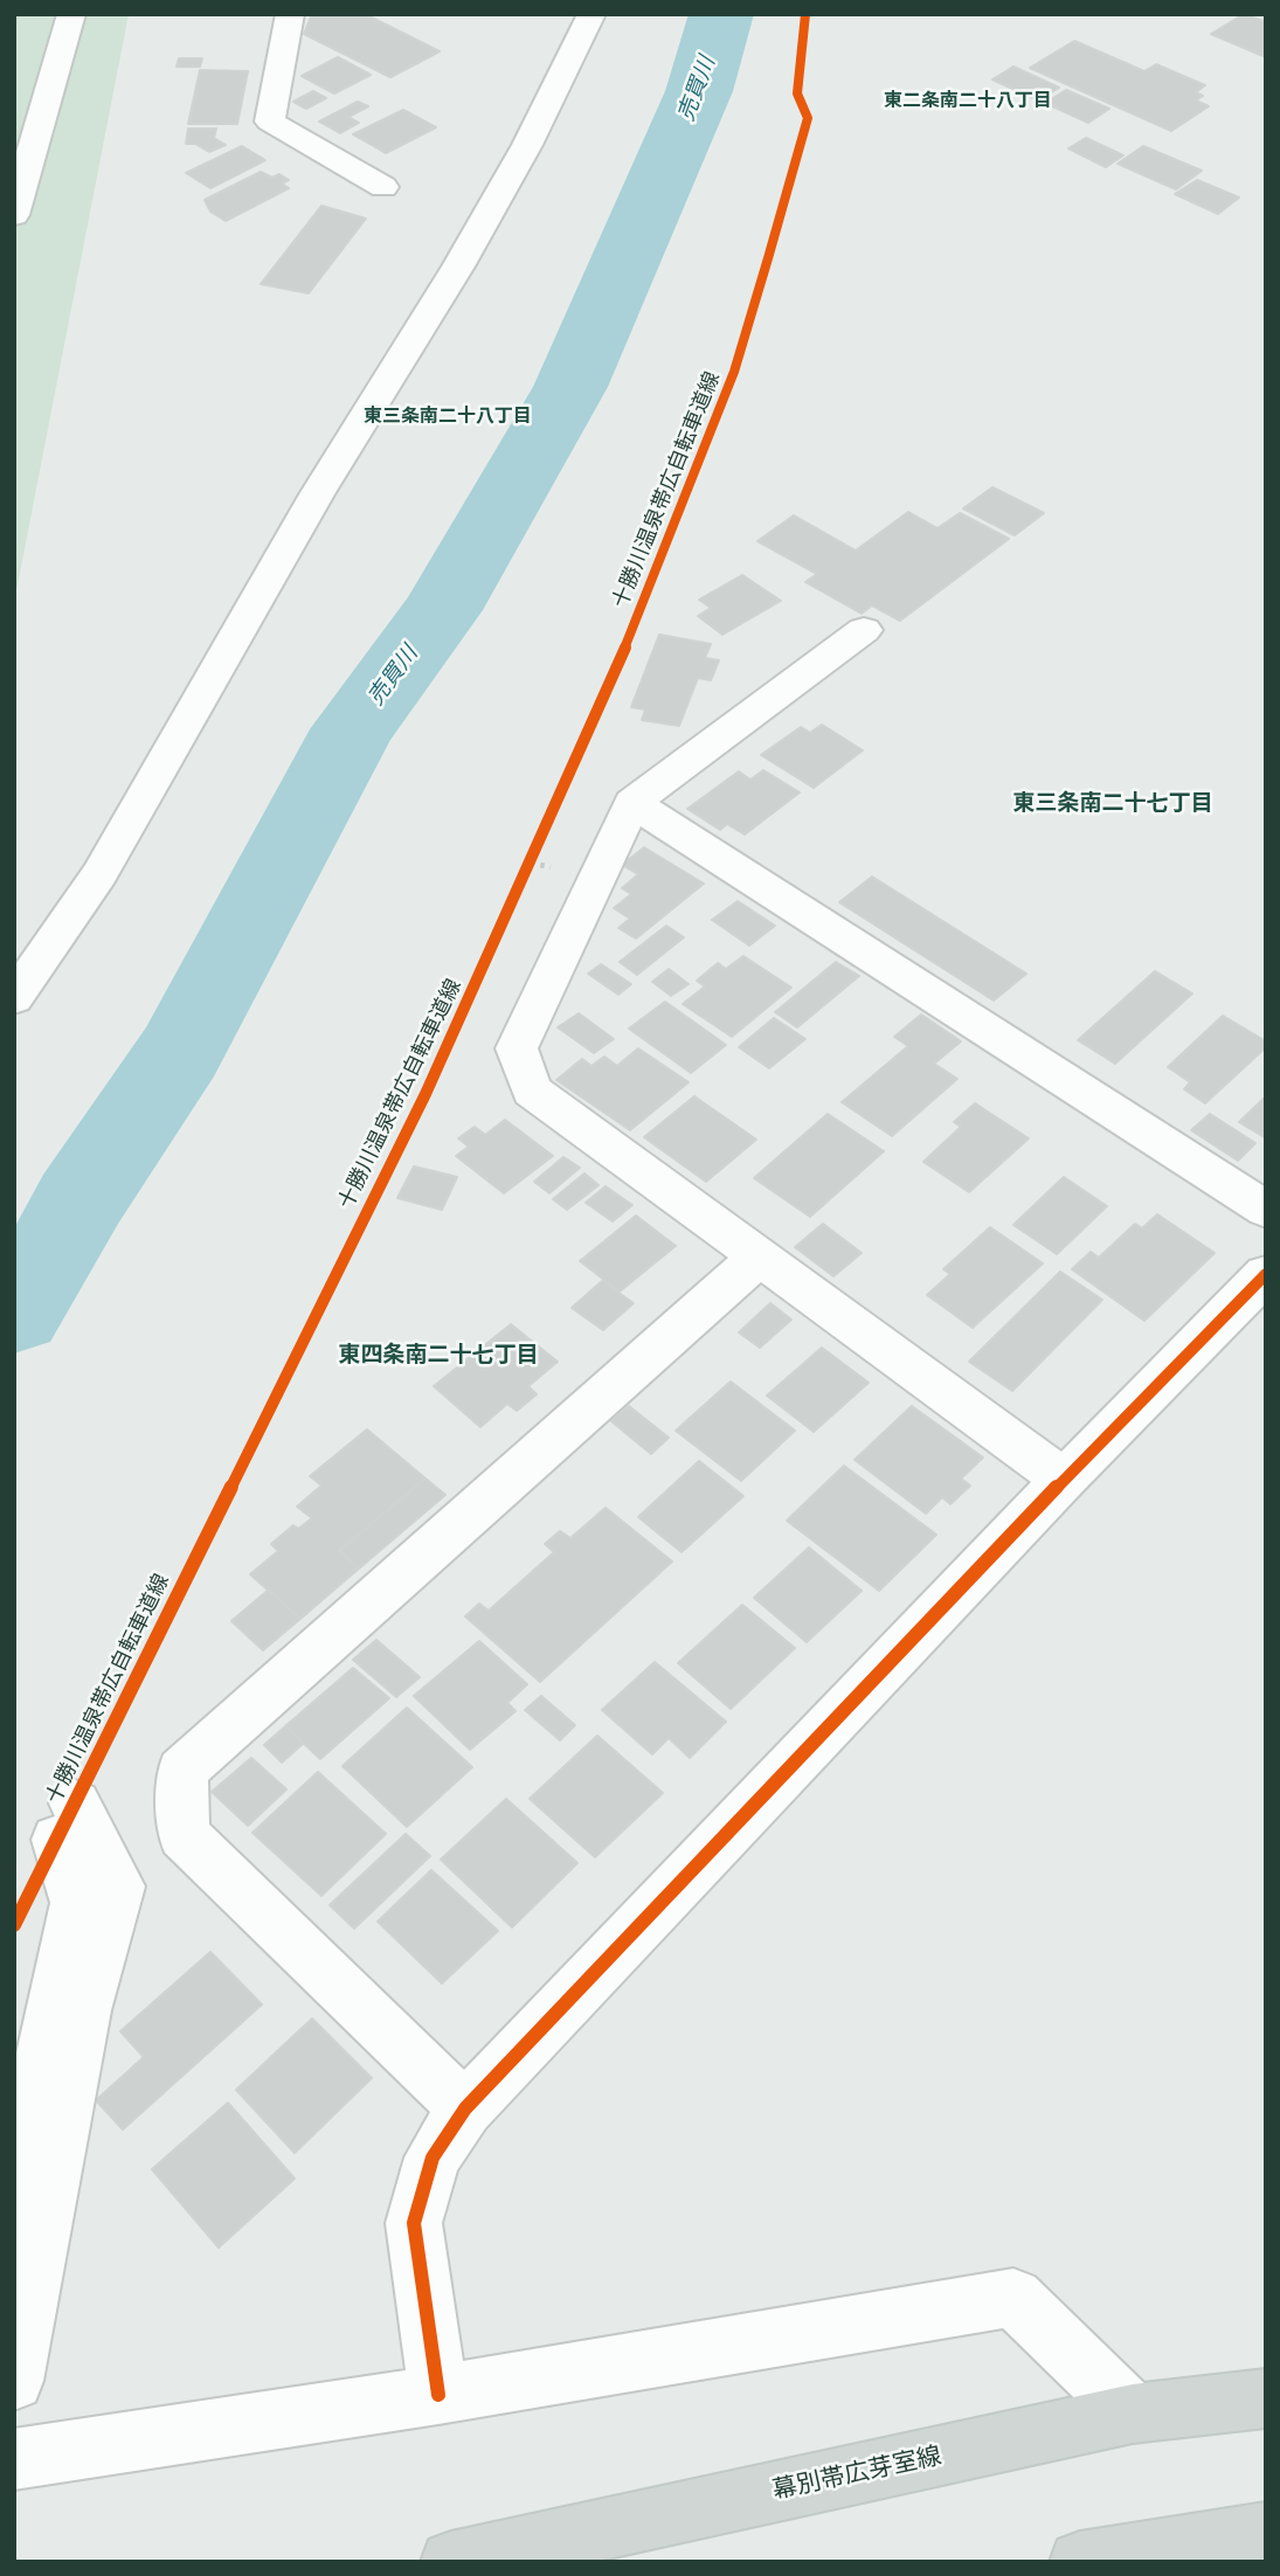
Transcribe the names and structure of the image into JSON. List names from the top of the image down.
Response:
{
  "streets": {
    "main road": ["幕別帯広芽室線"],
    "cycle path": ["十勝川温泉帯広自転車道線"]
  },
  "districts": [
    "東二条南二十八丁目",
    "東三条南二十八丁目",
    "東三条南二十七丁目",
    "東四条南二十七丁目"
  ],
  "water": ["売買川"]
}
